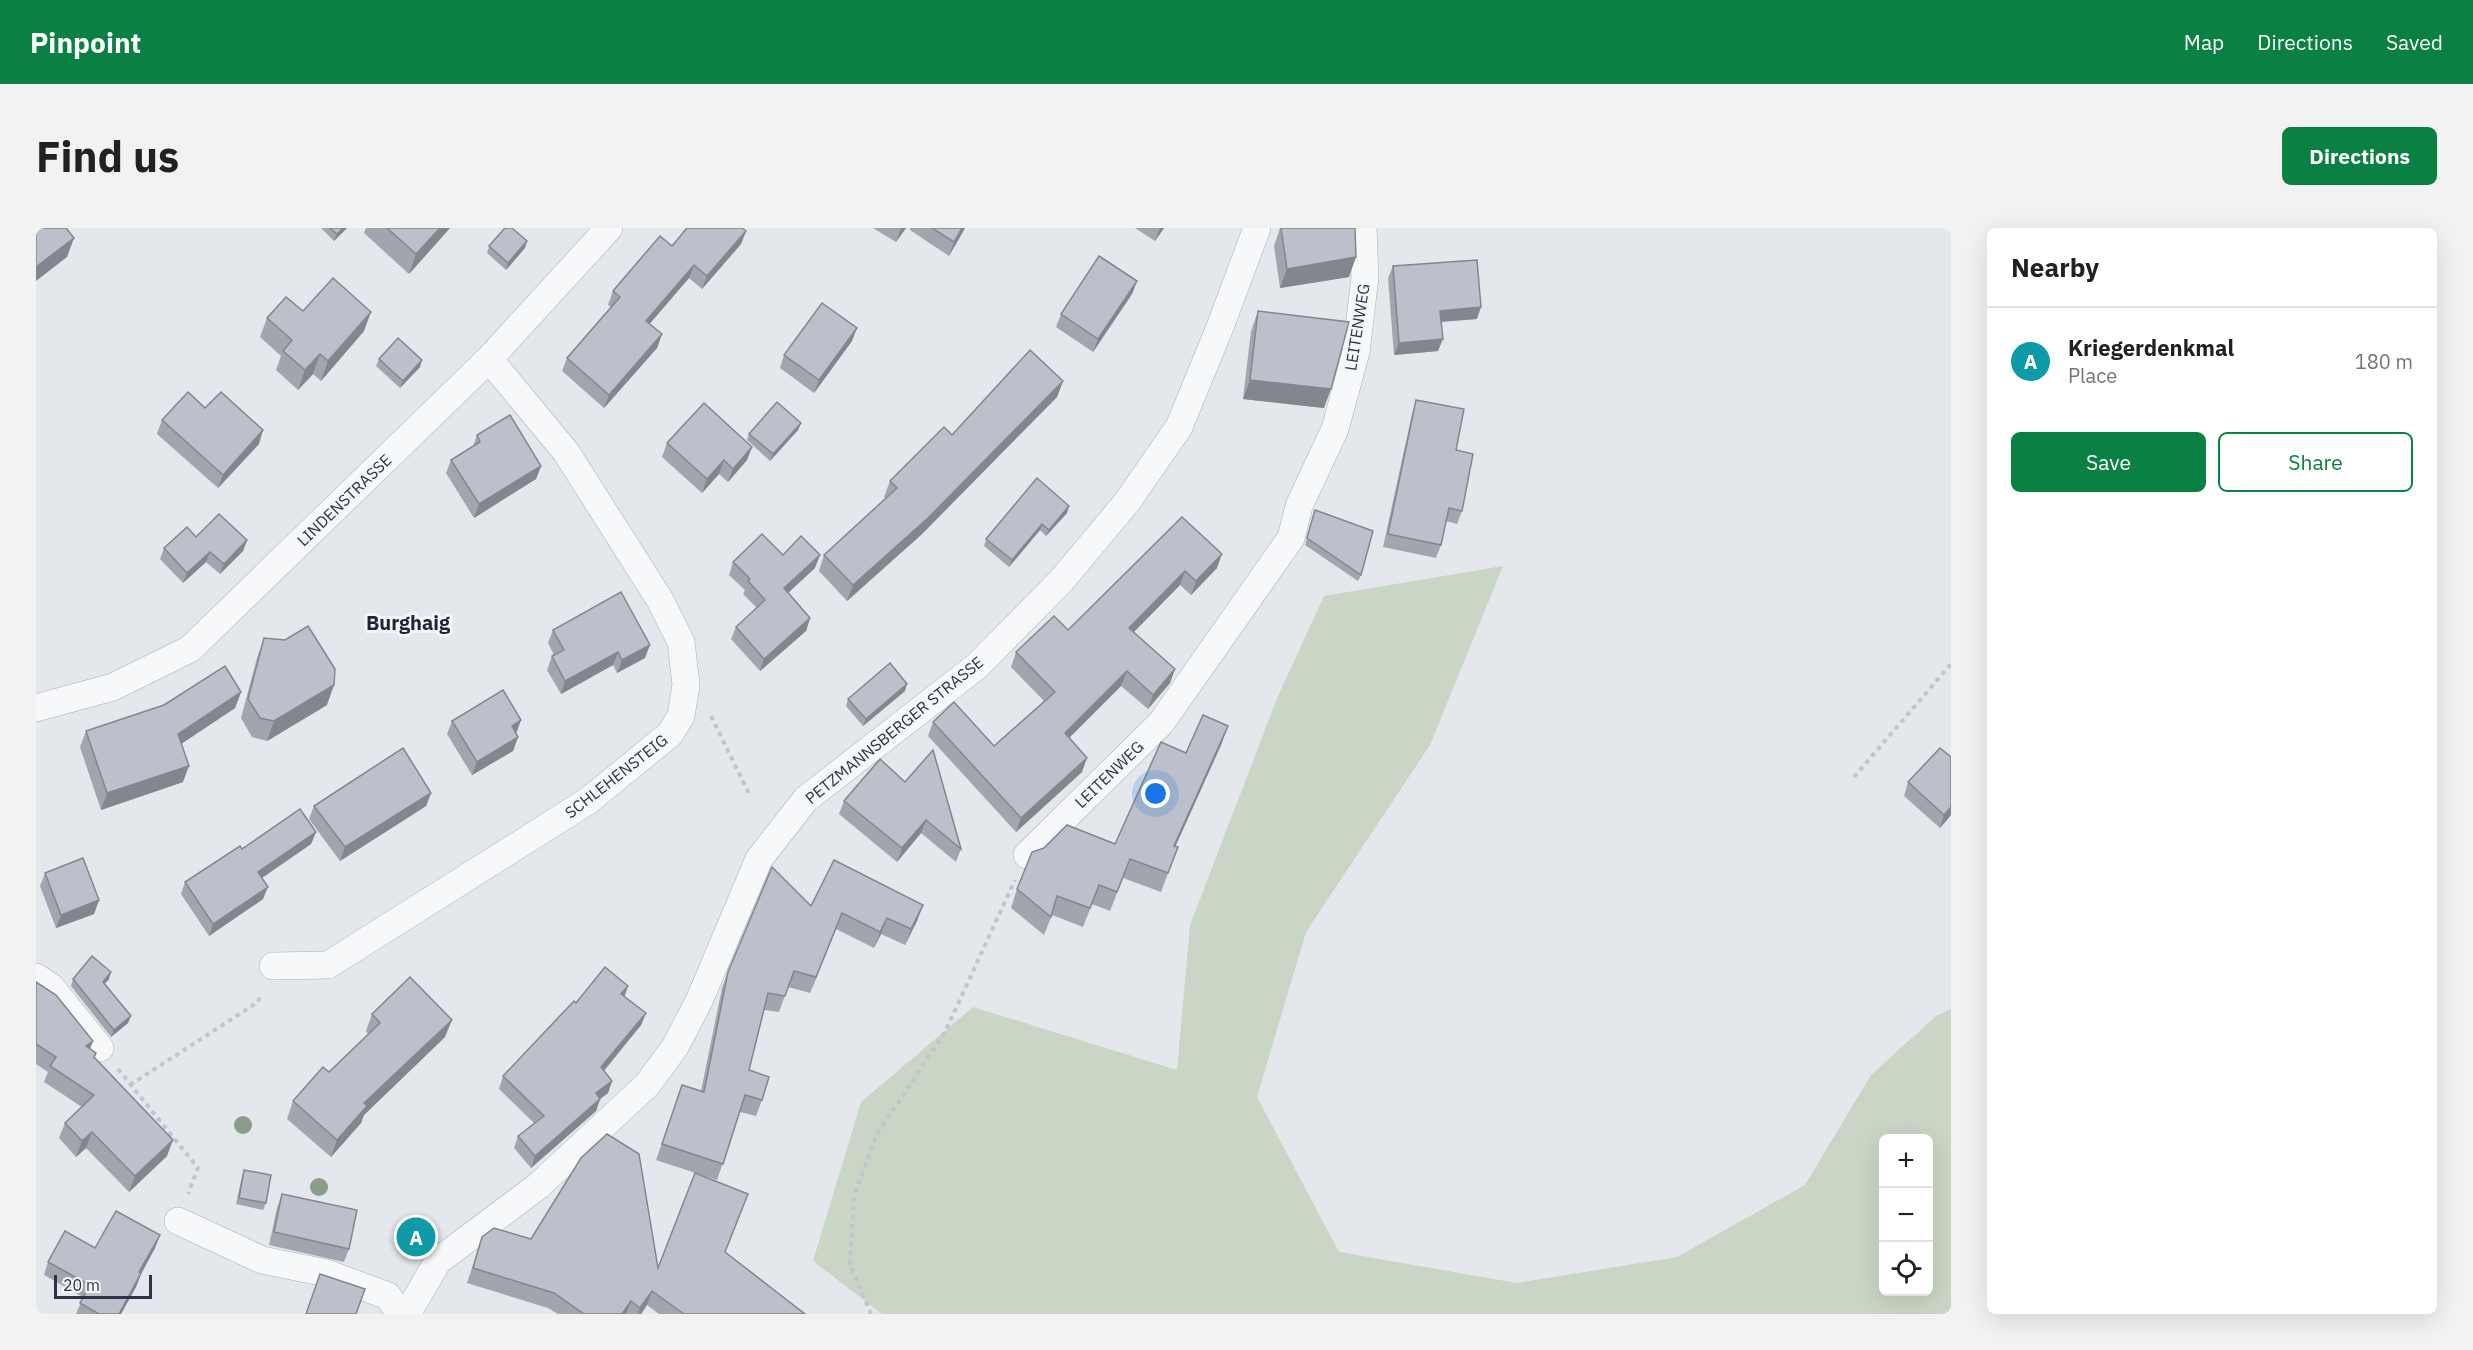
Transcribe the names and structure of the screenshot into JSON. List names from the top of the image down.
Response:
{
  "streets": {
    "street": [
      "LEITENWEG",
      "LINDENSTRASSE",
      "PETZMANNSBERGER STRASSE",
      "SCHLEHENSTEIG"
    ]
  },
  "crossings": [
    ["LINDENSTRASSE", "SCHLEHENSTEIG"]
  ],
  "districts": ["Burghaig"],
  "scale_bar": "20 m",
  "page": {
    "header": "Pinpoint",
    "nav": ["Map", "Directions", "Saved"],
    "buttons": [
      "Directions",
      ["Save", "Share"]
    ],
    "title": "Find us",
    "heading": "Nearby",
    "list": [
      {
        "mark": "A",
        "name": "Kriegerdenkmal",
        "note": "Place",
        "value": "180 m"
      }
    ],
    "map_buttons": ["+", "−"],
    "pins": "A",
    "scale": "20 m"
  }
}
